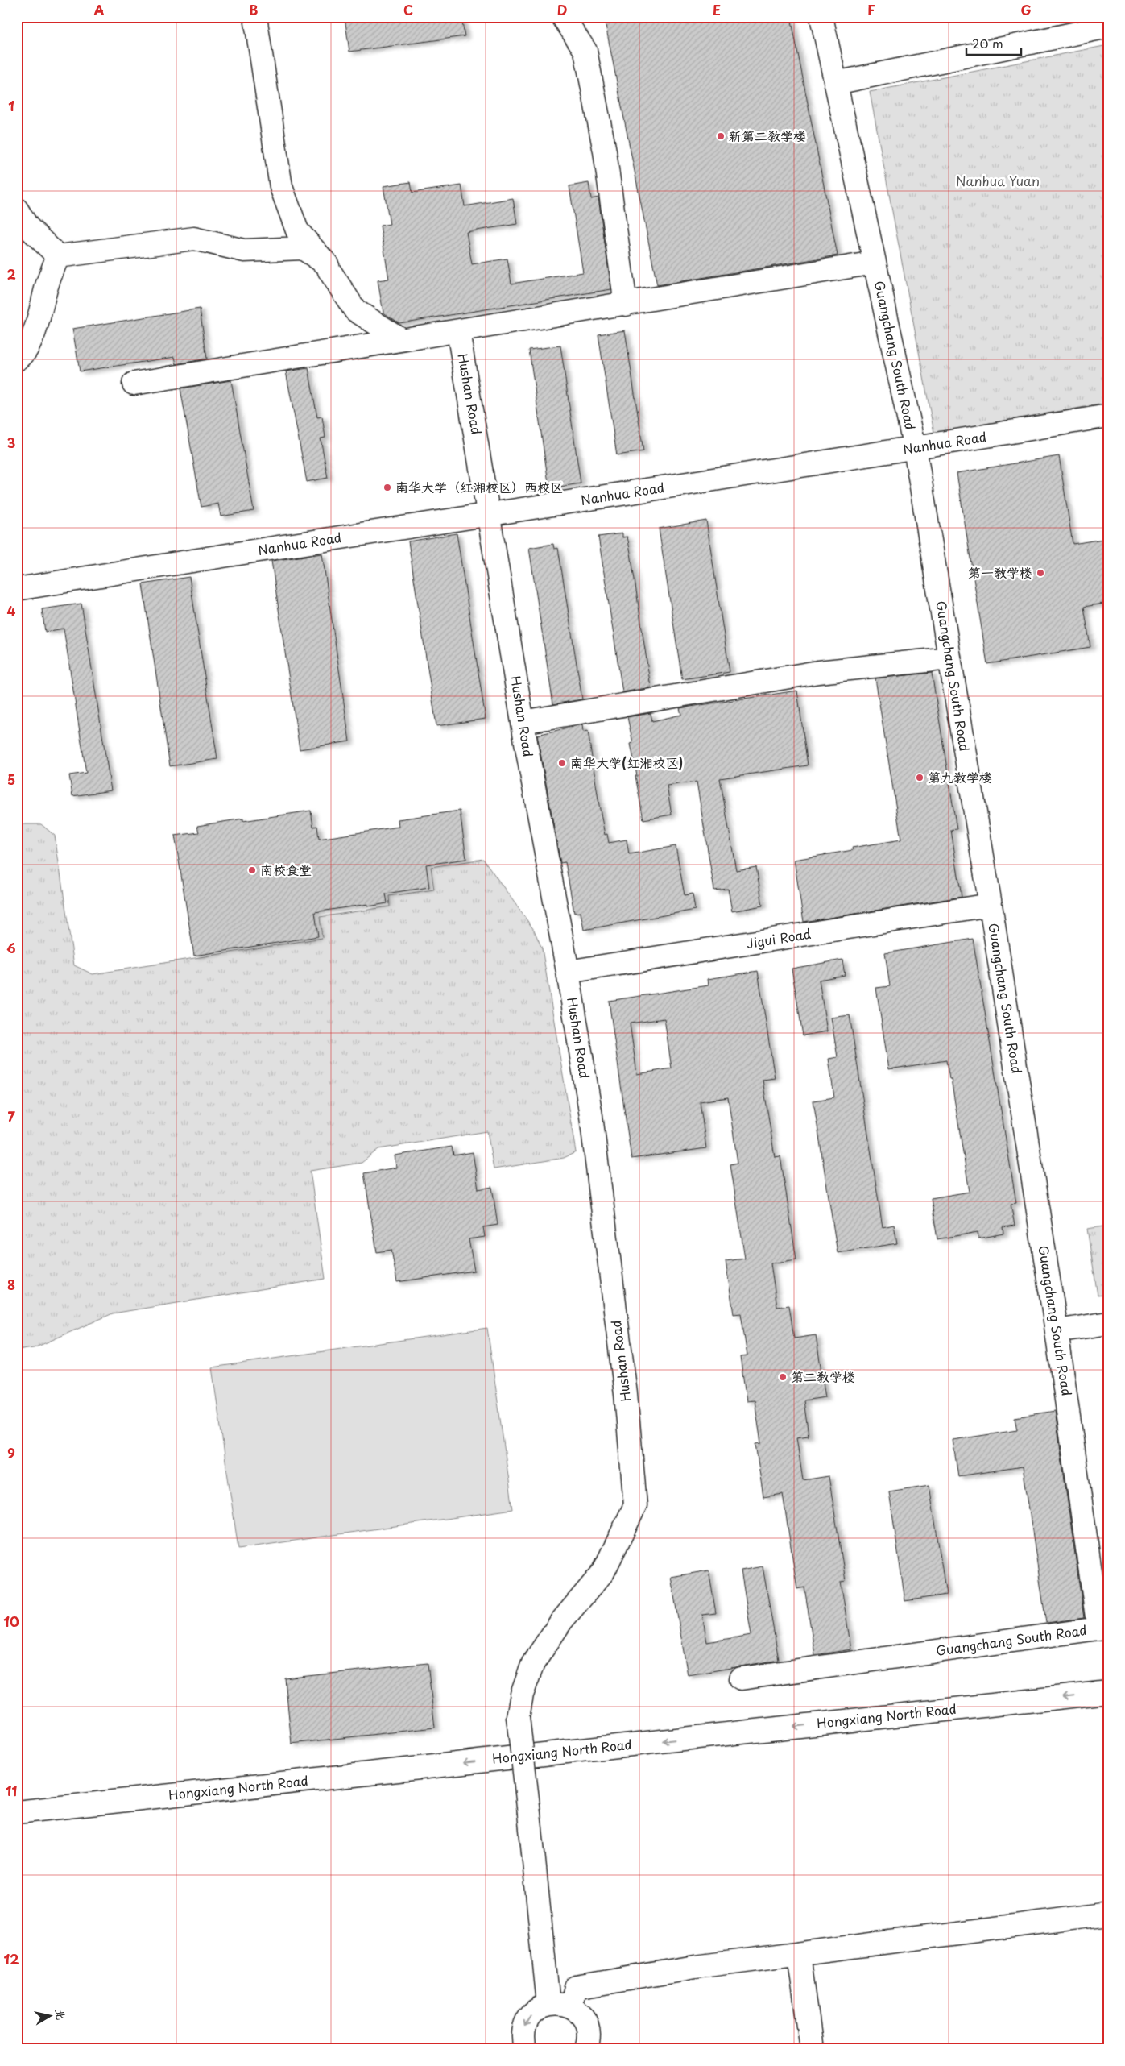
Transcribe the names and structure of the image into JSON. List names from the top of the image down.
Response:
{
  "streets": {
    "main road": [
      "Guangchang South Road",
      "Hushan Road",
      "Nanhua Road",
      "Jigui Road",
      "Hongxiang North Road"
    ]
  },
  "crossings": [
    ["Guangchang South Road", "Nanhua Road"],
    ["Guangchang South Road", "Jigui Road"],
    ["Hushan Road", "Nanhua Road"],
    ["Hushan Road", "Jigui Road"]
  ],
  "parks": ["Nanhua Yuan"],
  "places": [
    "新第二教学楼",
    "南华大学（红湘校区）西校区",
    "第一教学楼",
    "南华大学(红湘校区)",
    "第九教学楼",
    "南校食堂",
    "第二教学楼"
  ],
  "scale_bar": "20 m",
  "north": "right",
  "grid": {
    "columns": [
      "A",
      "B",
      "C",
      "D",
      "E",
      "F",
      "G"
    ],
    "rows": [
      "1",
      "2",
      "3",
      "4",
      "5",
      "6",
      "7",
      "8",
      "9",
      "10",
      "11",
      "12"
    ]
  }
}
